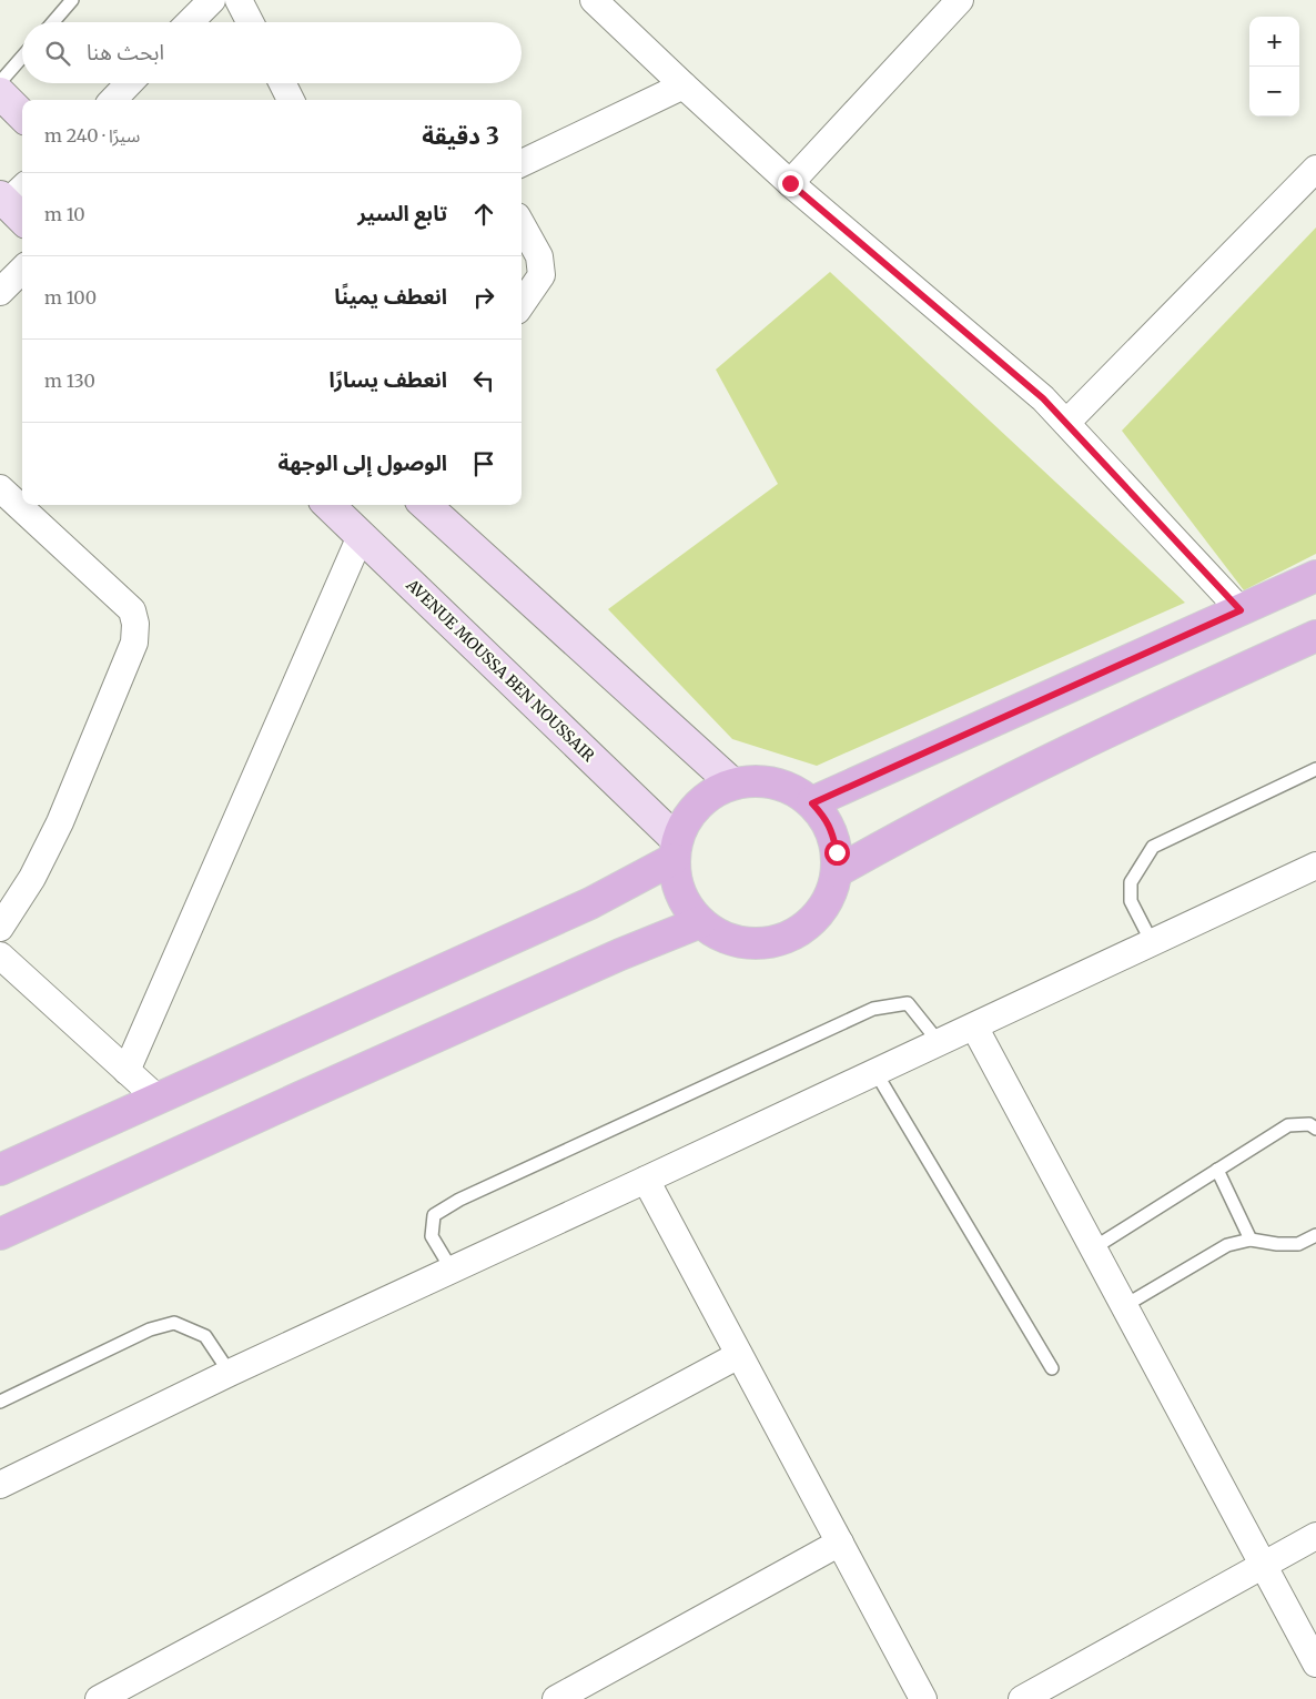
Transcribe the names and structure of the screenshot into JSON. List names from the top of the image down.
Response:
{
  "streets": {
    "street": ["AVENUE MOUSSA BEN NOUSSAIR"]
  },
  "page": {
    "map_buttons": ["+", "−"],
    "search": "ابحث هنا",
    "heading": ["3 دقيقة", "سيرًا · 240 m"],
    "list": [
      ["تابع السير", "10 m"],
      ["انعطف يمينًا", "100 m"],
      ["انعطف يسارًا", "130 m"],
      "الوصول إلى الوجهة"
    ]
  }
}
